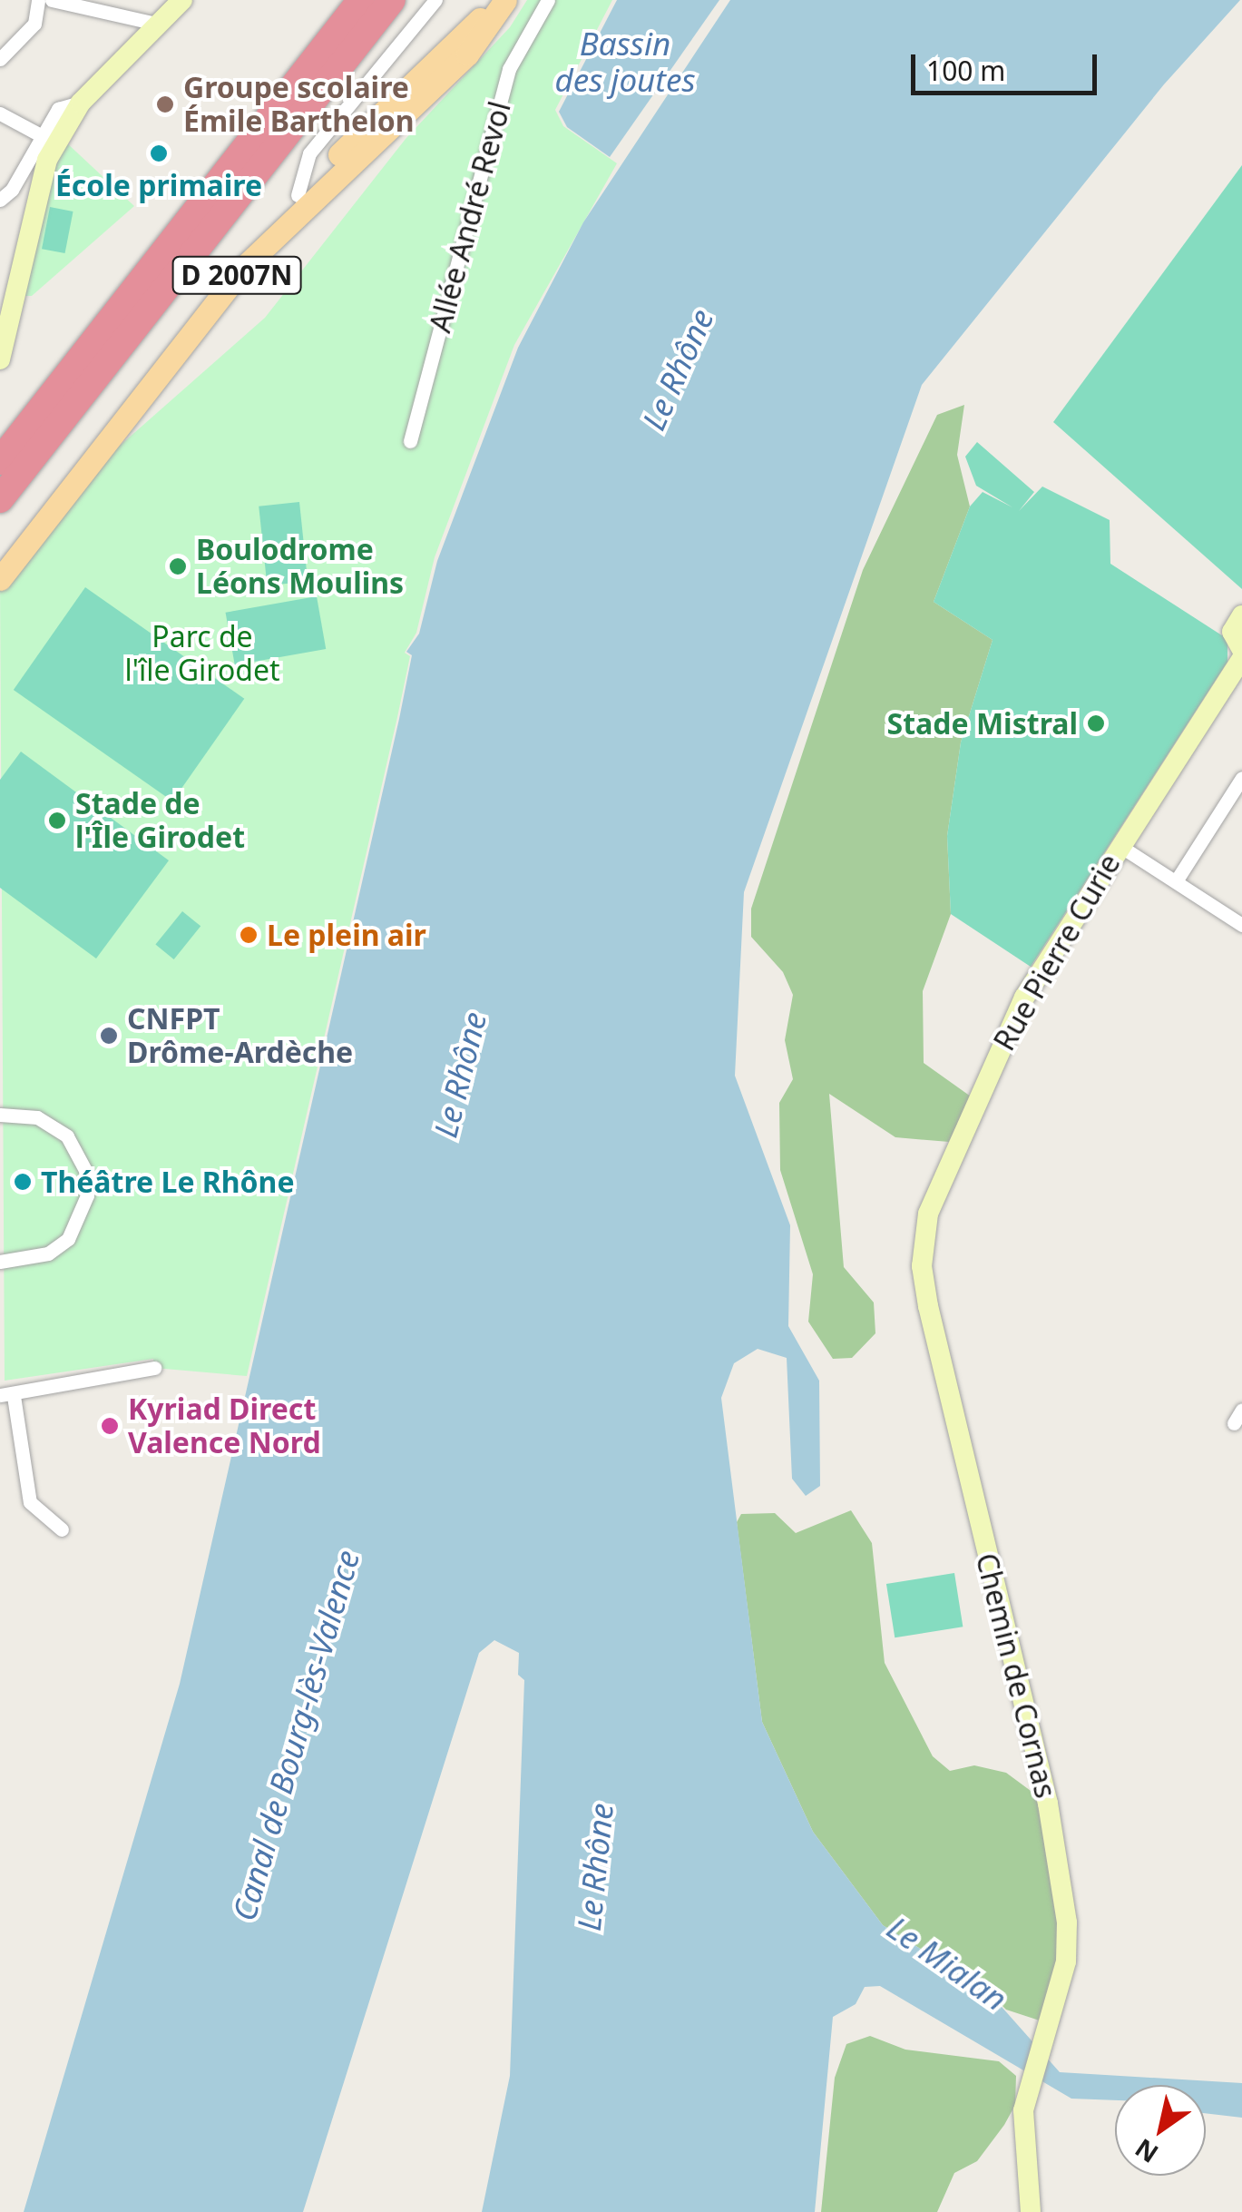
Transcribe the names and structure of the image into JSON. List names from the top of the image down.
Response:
{
  "streets": {
    "main road": ["D 2007N"],
    "street": ["Allée André Revol", "Rue Pierre Curie", "Chemin de Cornas"]
  },
  "crossings": [
    ["Rue Pierre Curie", "Chemin de Cornas"]
  ],
  "water": [
    "Bassin des joutes",
    "Le Rhône",
    "Canal de Bourg-lès-Valence",
    "Le Mialan"
  ],
  "parks": ["Parc de l'île Girodet"],
  "places": [
    "Groupe scolaire Émile Barthelon",
    "École primaire",
    "Boulodrome Léons Moulins",
    "Stade Mistral",
    "Stade de l'Île Girodet",
    "Le plein air",
    "CNFPT Drôme-Ardèche",
    "Théâtre Le Rhône",
    "Kyriad Direct Valence Nord"
  ],
  "scale_bar": "100 m",
  "north": "bottom left"
}
